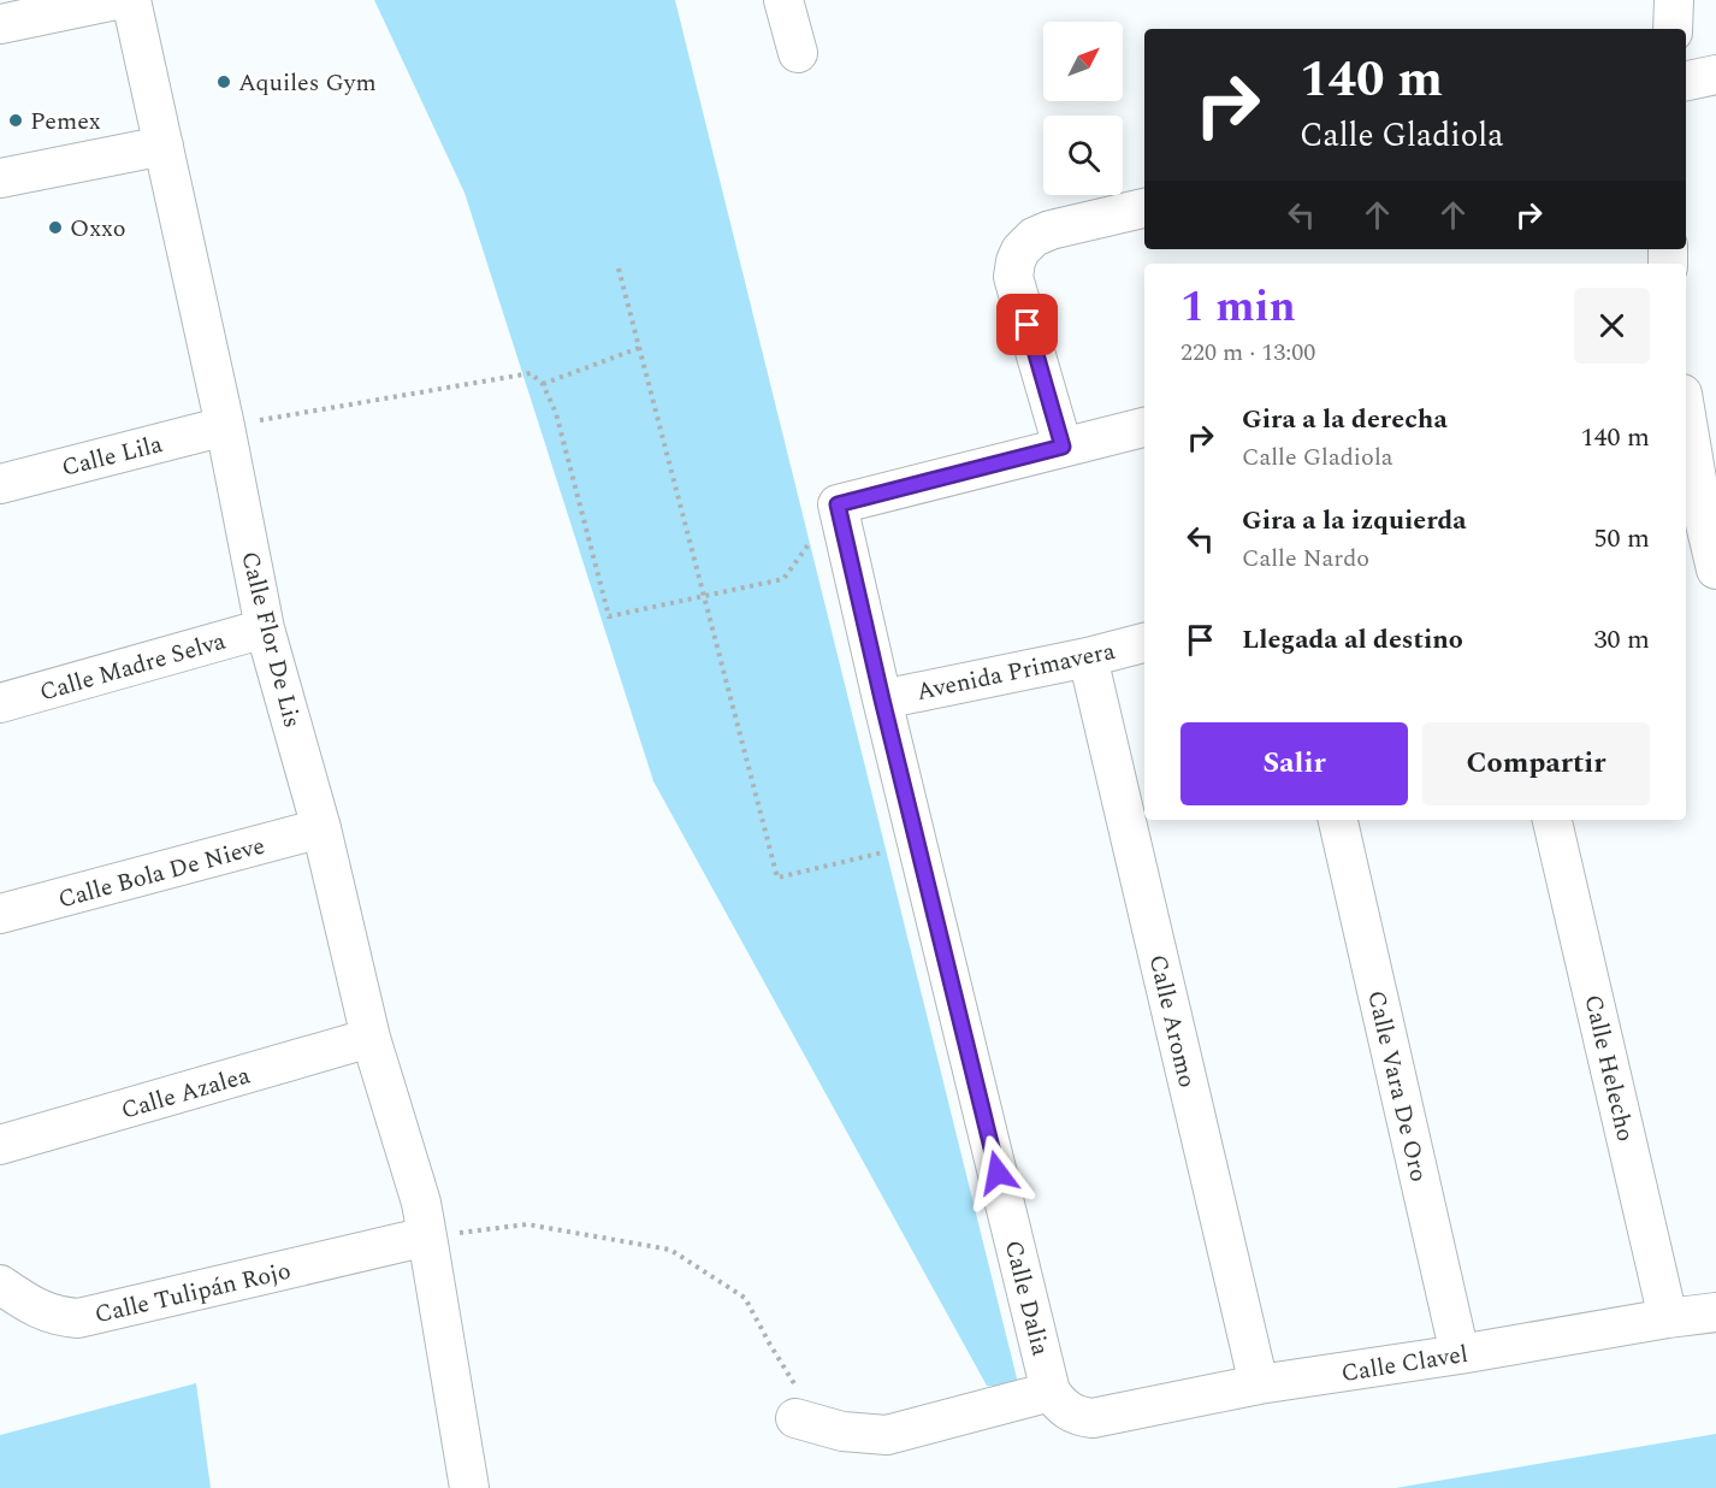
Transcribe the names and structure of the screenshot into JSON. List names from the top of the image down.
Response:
{
  "streets": {
    "street": [
      "Calle Lila",
      "Calle Flor De Lis",
      "Calle Madre Selva",
      "Avenida Primavera",
      "Calle Bola De Nieve",
      "Calle Aromo",
      "Calle Helecho",
      "Calle Vara De Oro",
      "Calle Azalea",
      "Calle Tulipán Rojo",
      "Calle Dalia",
      "Calle Clavel"
    ]
  },
  "crossings": [
    ["Calle Lila", "Calle Flor De Lis"],
    ["Calle Flor De Lis", "Calle Madre Selva"],
    ["Calle Flor De Lis", "Calle Bola De Nieve"],
    ["Calle Flor De Lis", "Calle Azalea"],
    ["Calle Flor De Lis", "Calle Tulipán Rojo"],
    ["Avenida Primavera", "Calle Aromo"],
    ["Avenida Primavera", "Calle Dalia"],
    ["Calle Aromo", "Calle Clavel"],
    ["Calle Helecho", "Calle Clavel"],
    ["Calle Vara De Oro", "Calle Clavel"],
    ["Calle Dalia", "Calle Clavel"]
  ],
  "places": ["Aquiles Gym", "Pemex", "Oxxo"],
  "north": "top right",
  "page": {
    "turn": ["140 m", "Calle Gladiola"],
    "heading": ["1 min", "220 m · 13:00"],
    "list": [
      {
        "name": "Gira a la derecha",
        "note": "Calle Gladiola",
        "value": "140 m"
      },
      {
        "name": "Gira a la izquierda",
        "note": "Calle Nardo",
        "value": "50 m"
      },
      {
        "name": "Llegada al destino",
        "value": "30 m"
      }
    ],
    "buttons": ["Salir", "Compartir"]
  }
}
